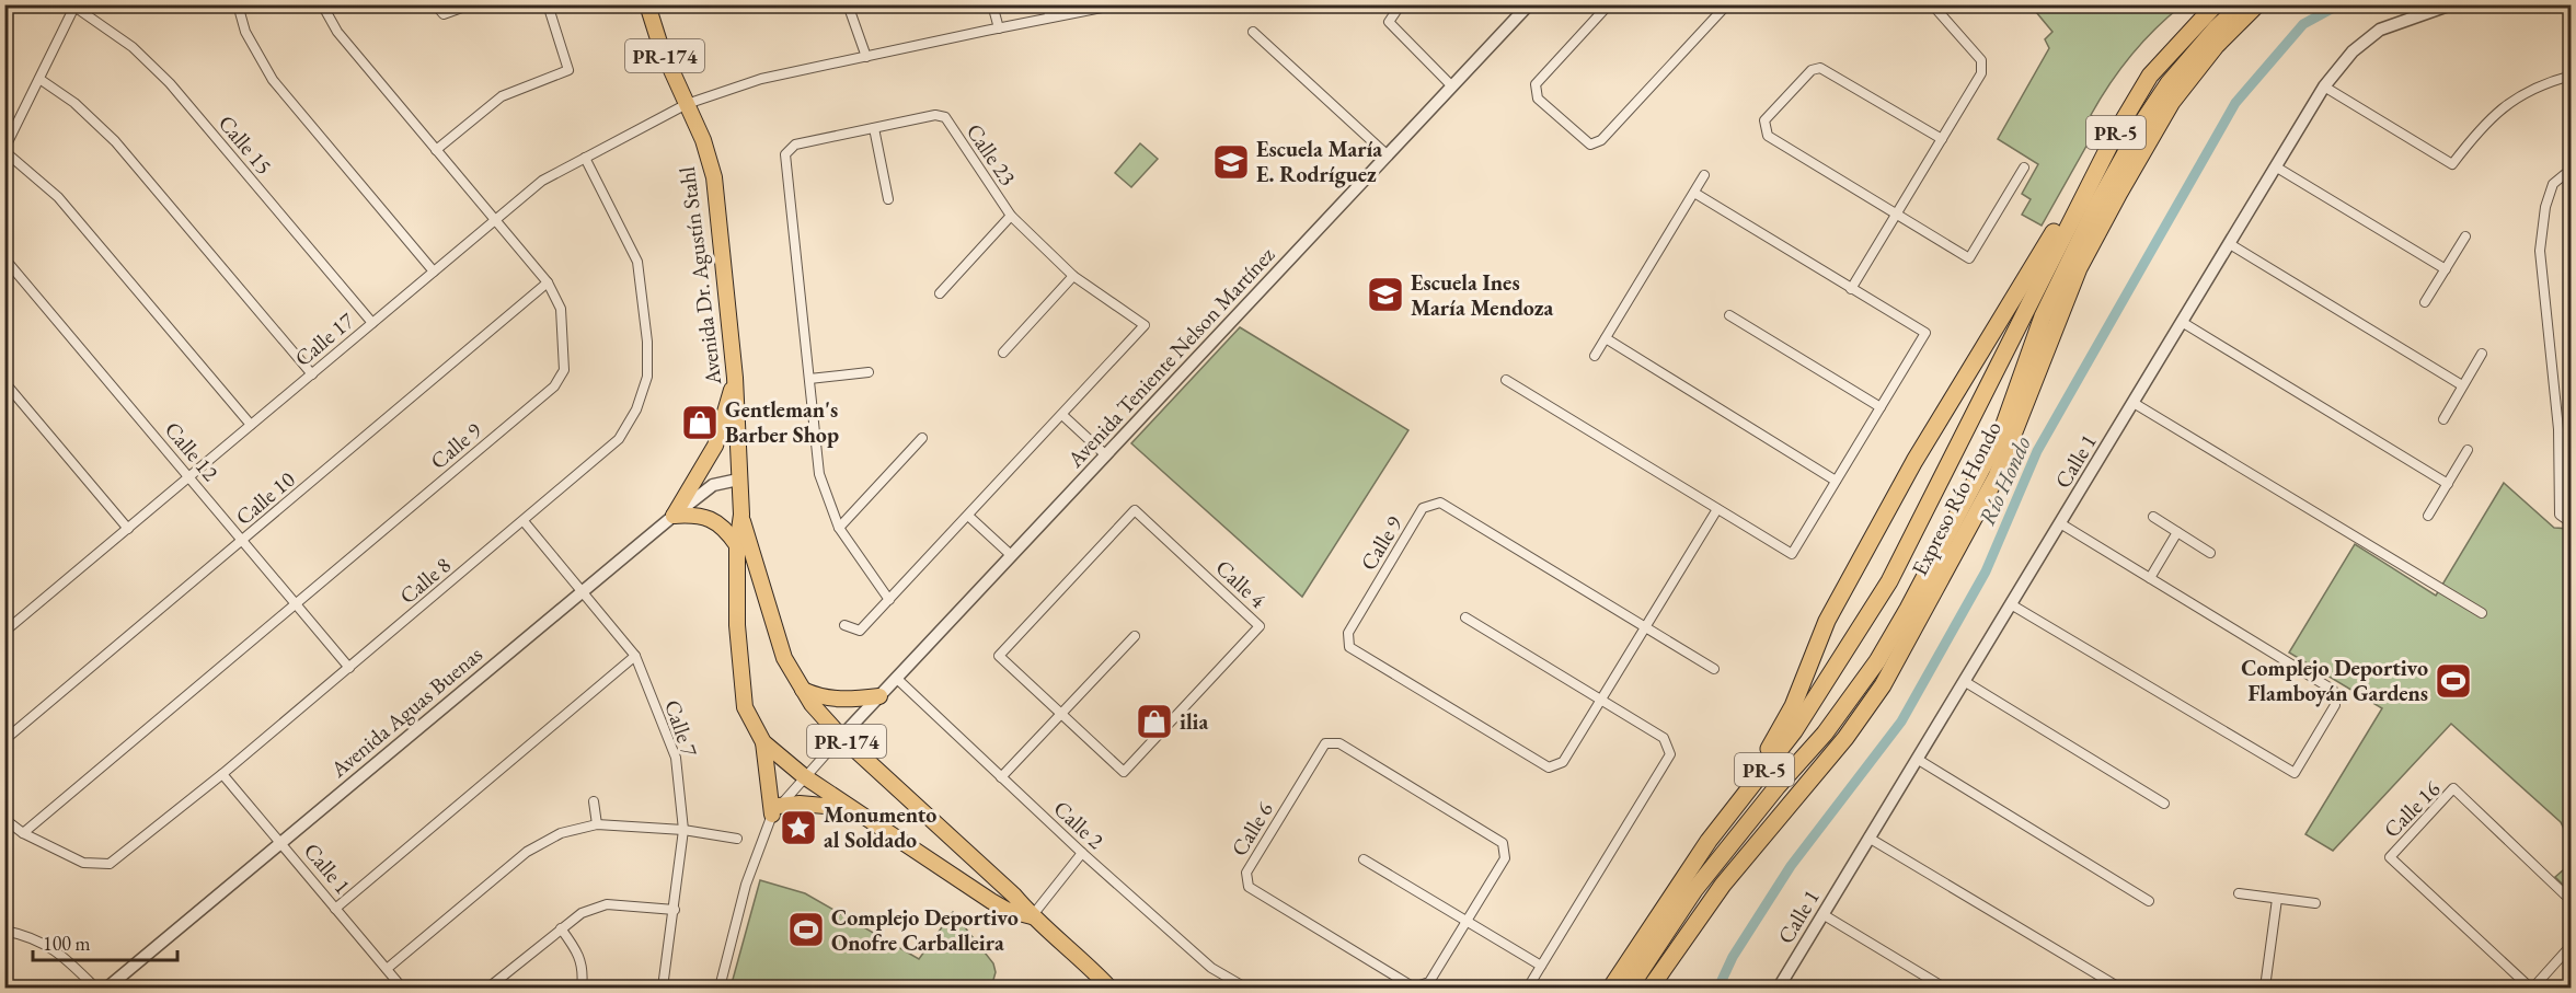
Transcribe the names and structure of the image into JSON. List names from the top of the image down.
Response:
{
  "streets": {
    "highway": [
      "PR-174",
      "PR-5",
      "Avenida Dr. Agustín Stahl",
      "Expreso Río Hondo"
    ],
    "street": [
      "Calle 15",
      "Calle 23",
      "Calle 17",
      "Avenida Teniente Nelson Martínez",
      "Calle 9",
      "Calle 12",
      "Calle 1",
      "Calle 10",
      "Calle 8",
      "Calle 4",
      "Avenida Aguas Buenas",
      "Calle 7",
      "Calle 16",
      "Calle 2",
      "Calle 6"
    ]
  },
  "crossings": [
    ["Calle 15", "Calle 17"],
    ["Avenida Dr. Agustín Stahl", "Calle 17"],
    ["Avenida Dr. Agustín Stahl", "Avenida Teniente Nelson Martínez"],
    ["Avenida Dr. Agustín Stahl", "Avenida Aguas Buenas"],
    ["Calle 17", "Calle 9"],
    ["Calle 17", "Calle 12"],
    ["Calle 17", "Calle 8"],
    ["Avenida Teniente Nelson Martínez", "Calle 2"],
    ["Calle 9", "Calle 12"],
    ["Calle 9", "Calle 10"],
    ["Calle 9", "Calle 8"],
    ["Calle 12", "Calle 10"],
    ["Calle 12", "Calle 8"],
    ["Calle 1", "Calle 8"],
    ["Calle 1", "Avenida Aguas Buenas"],
    ["Calle 8", "Calle 7"],
    ["Avenida Aguas Buenas", "Calle 7"]
  ],
  "water": ["Río Hondo"],
  "places": {
    "school or university": ["Escuela María E. Rodríguez", "Escuela Ines María Mendoza"],
    "shop": ["Gentleman's Barber Shop", "ilia"],
    "sports": ["Complejo Deportivo Flamboyán Gardens", "Complejo Deportivo Onofre Carballeira"],
    "place": ["Monumento al Soldado"]
  },
  "scale_bar": "100 m"
}
